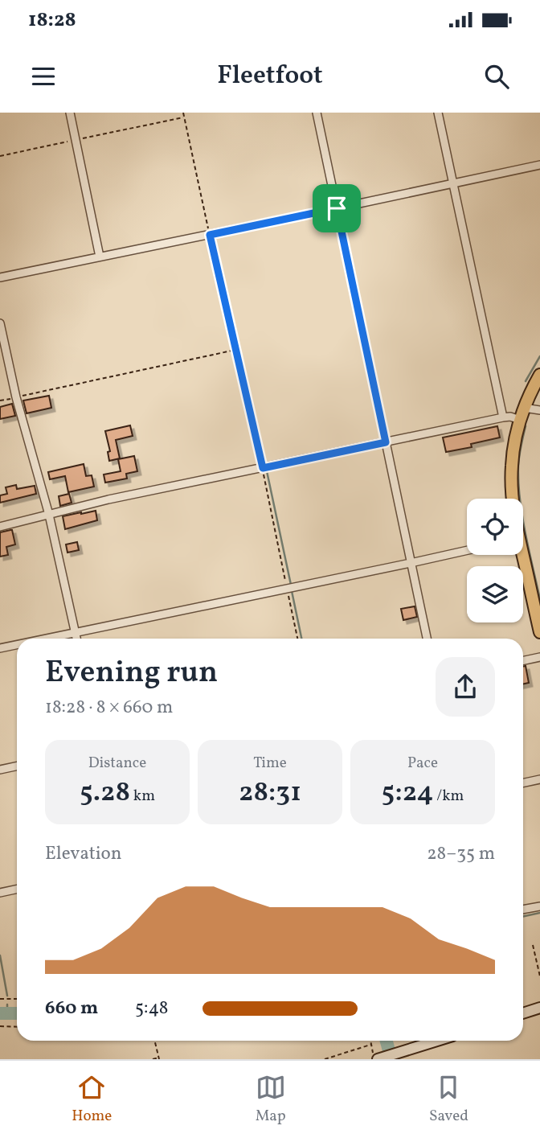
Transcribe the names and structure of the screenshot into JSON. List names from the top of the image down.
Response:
{
  "page": {
    "status": "18:28",
    "header": "Fleetfoot",
    "heading": ["Evening run", "18:28 · 8 × 660 m"],
    "stats": [
      ["Distance", "5.28 km"],
      ["Time", "28:31"],
      ["Pace", "5:24 /km"]
    ],
    "chart": ["Elevation", "28–35 m"],
    "list": [
      {
        "name": "660 m",
        "note": "5:48"
      }
    ],
    "tabs": ["Home", "Map", "Saved"]
  }
}
